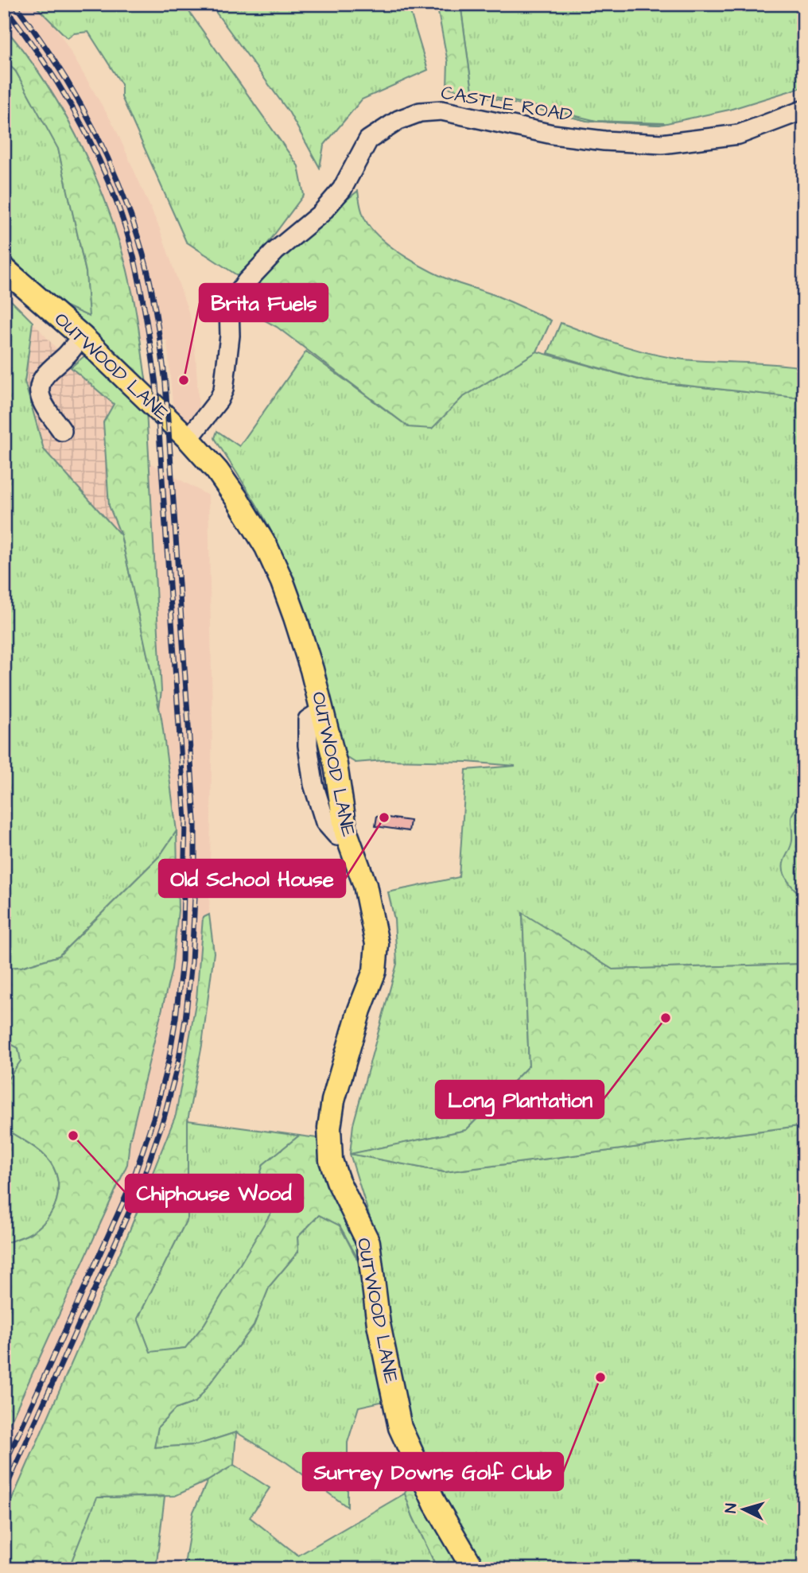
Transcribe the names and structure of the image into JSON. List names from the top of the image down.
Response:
{
  "streets": {
    "main road": ["OUTWOOD LANE"],
    "street": ["CASTLE ROAD"]
  },
  "crossings": [
    ["CASTLE ROAD", "OUTWOOD LANE"]
  ],
  "places": [
    "Brita Fuels",
    "Old School House",
    "Long Plantation",
    "Chiphouse Wood",
    "Surrey Downs Golf Club"
  ],
  "north": "left"
}
